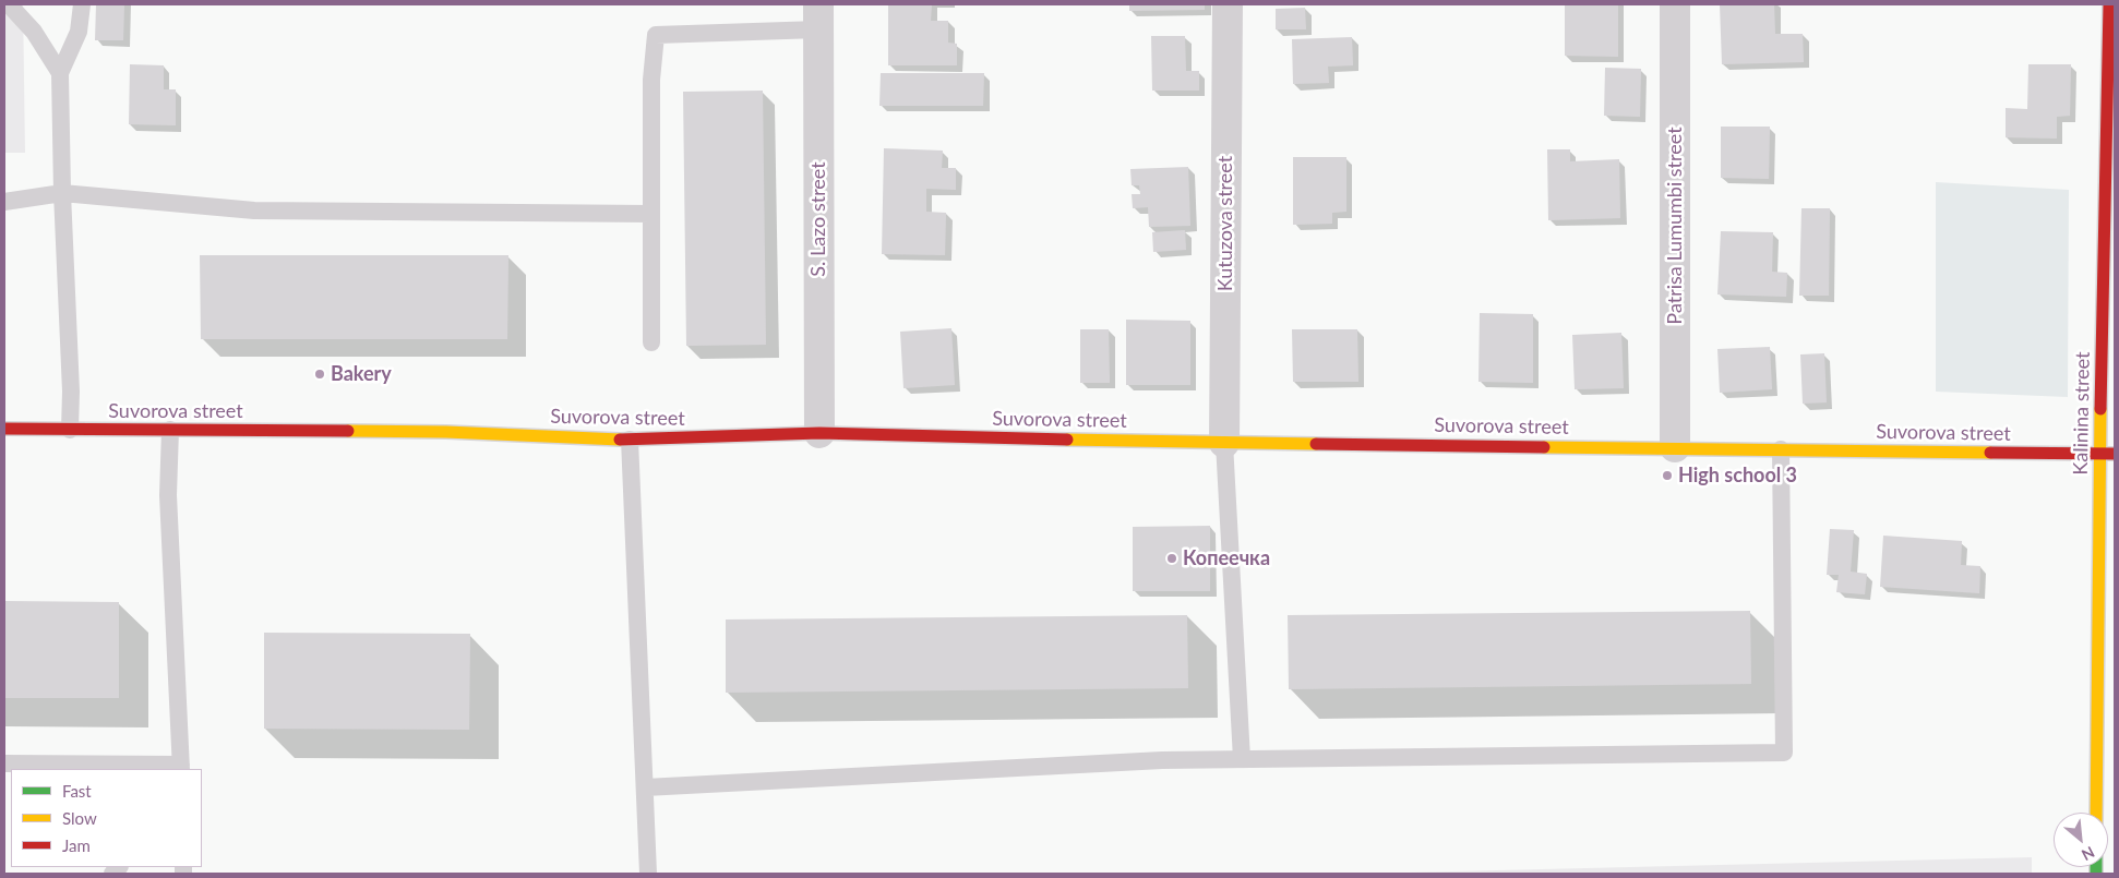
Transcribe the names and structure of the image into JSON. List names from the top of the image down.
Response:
{
  "streets": {
    "main road": ["Suvorova street", "Kalinina street"],
    "street": ["S. Lazo street", "Kutuzova street", "Patrisa Lumumbi street"]
  },
  "crossings": [
    ["S. Lazo street", "Suvorova street"],
    ["Kutuzova street", "Suvorova street"],
    ["Patrisa Lumumbi street", "Suvorova street"],
    ["Suvorova street", "Kalinina street"]
  ],
  "places": ["Bakery", "High school 3", "Копеечка"],
  "legend": ["Fast", "Slow", "Jam"],
  "north": "bottom right"
}
